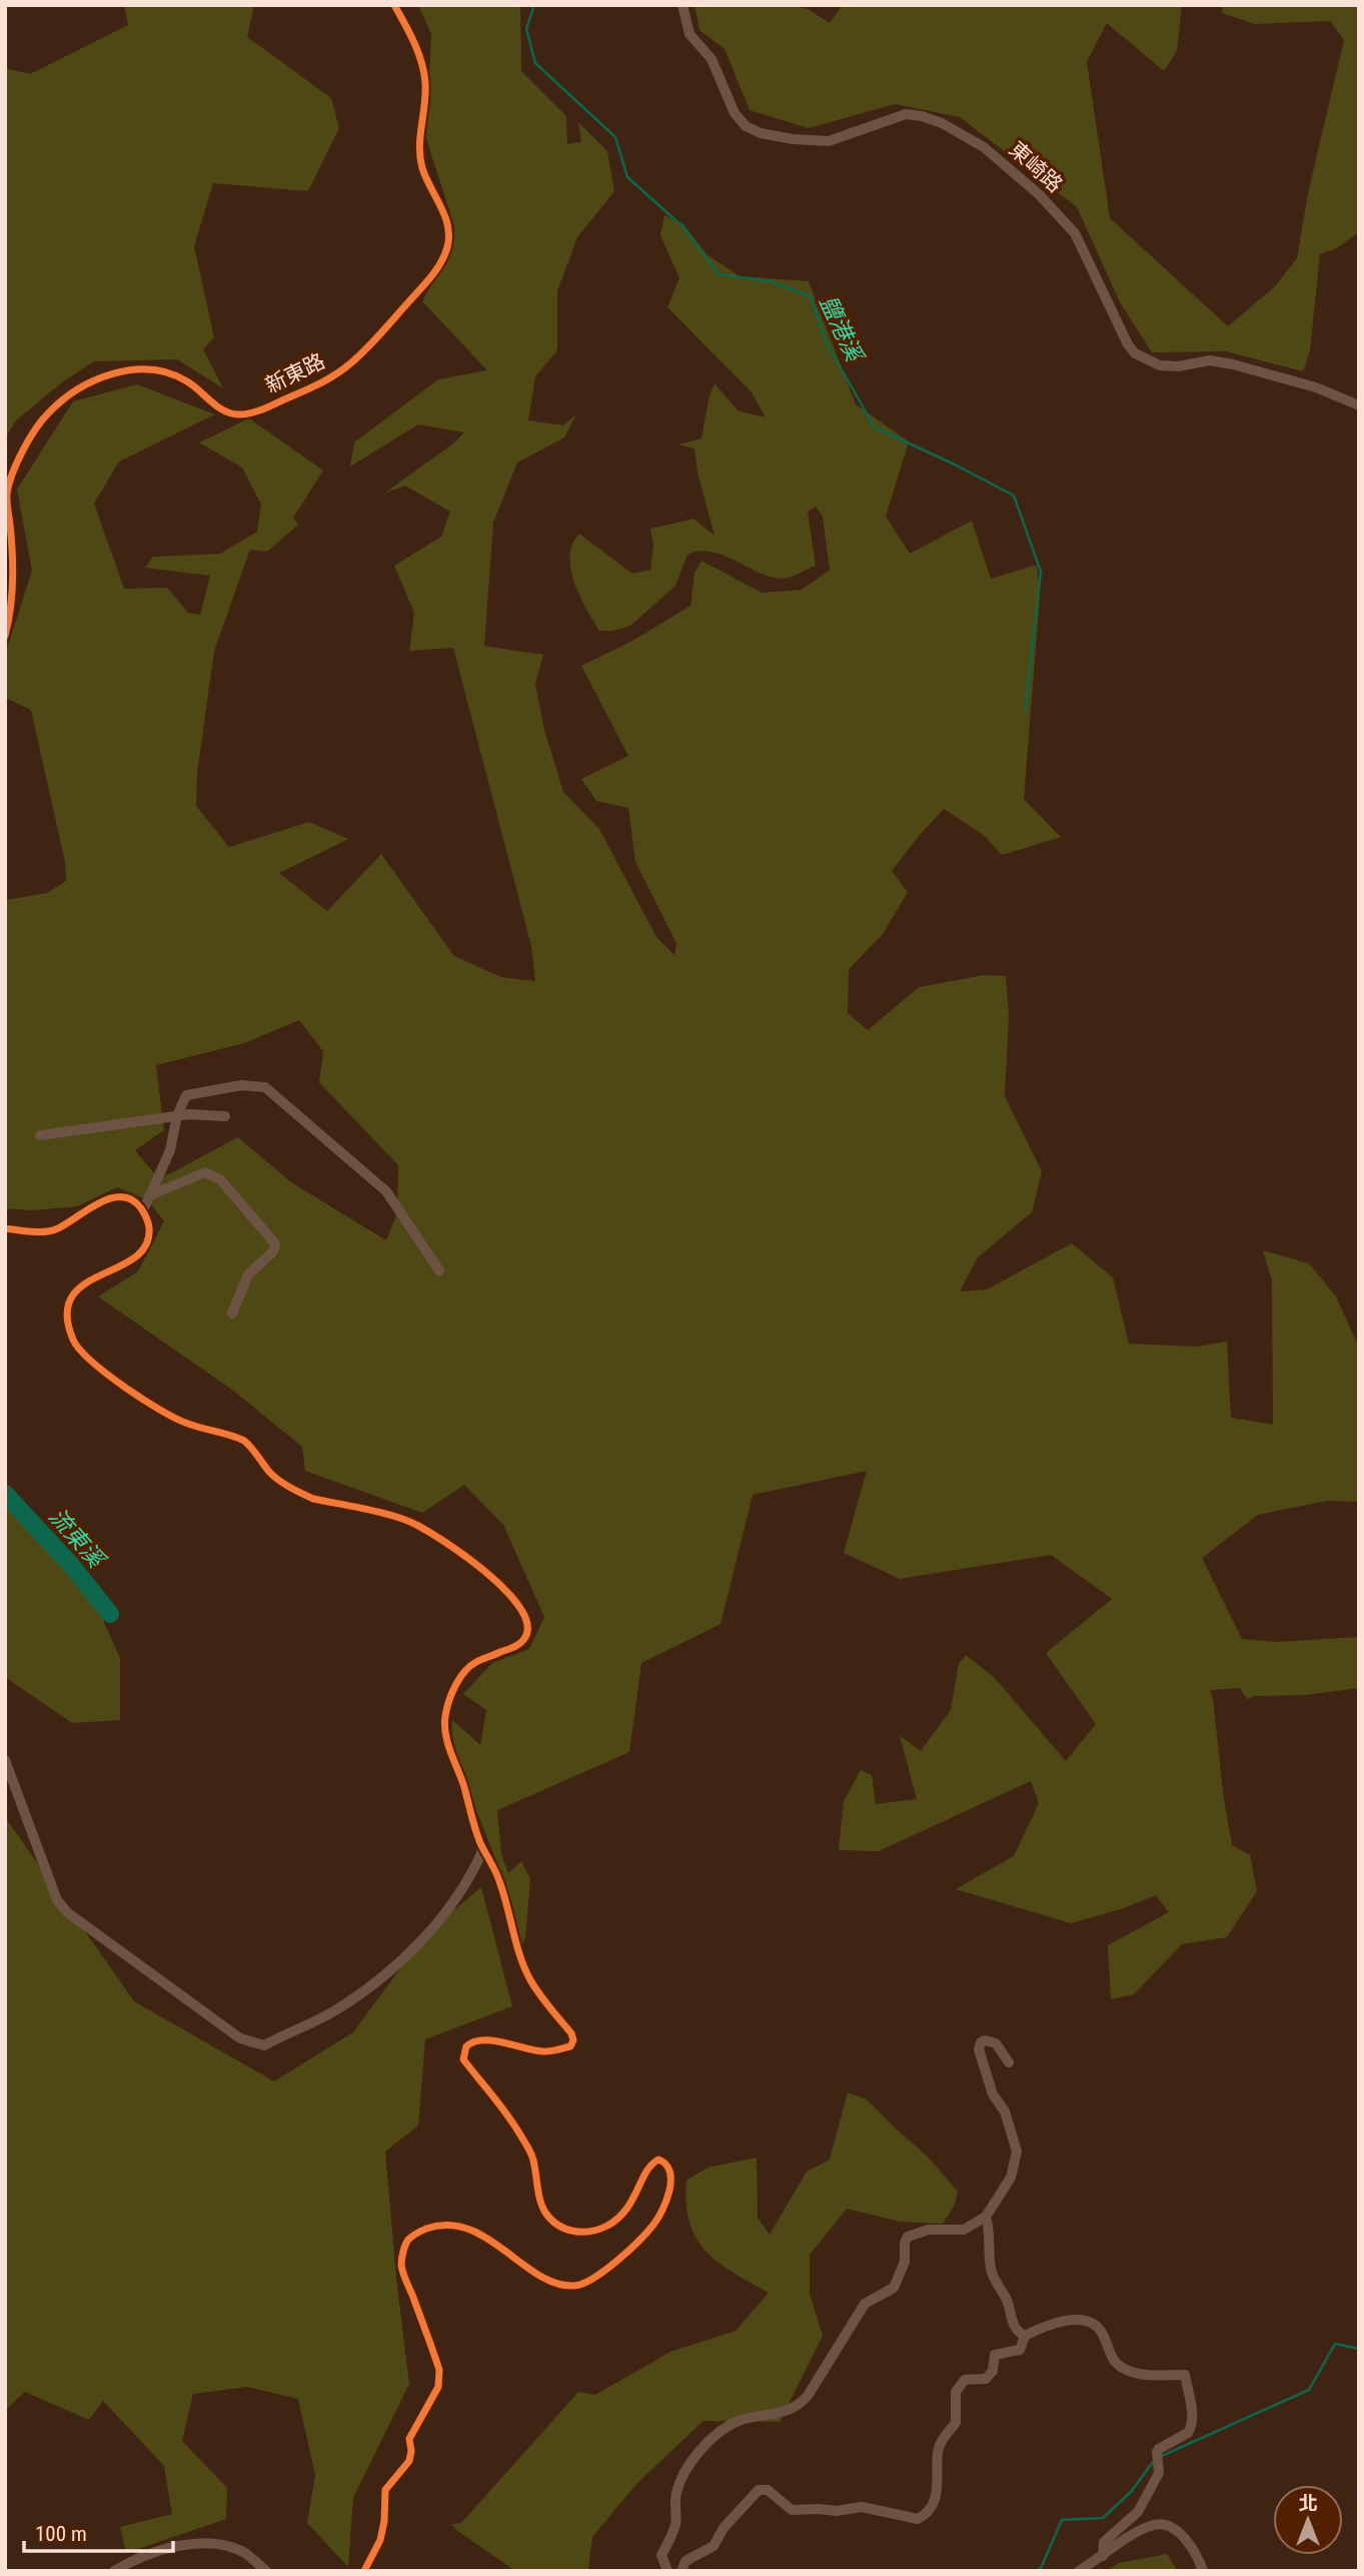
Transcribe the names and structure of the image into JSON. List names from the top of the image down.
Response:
{
  "streets": {
    "street": ["東崎路", "新東路"]
  },
  "water": ["鹽港溪", "流東溪"],
  "scale_bar": "100 m",
  "north": "top"
}
